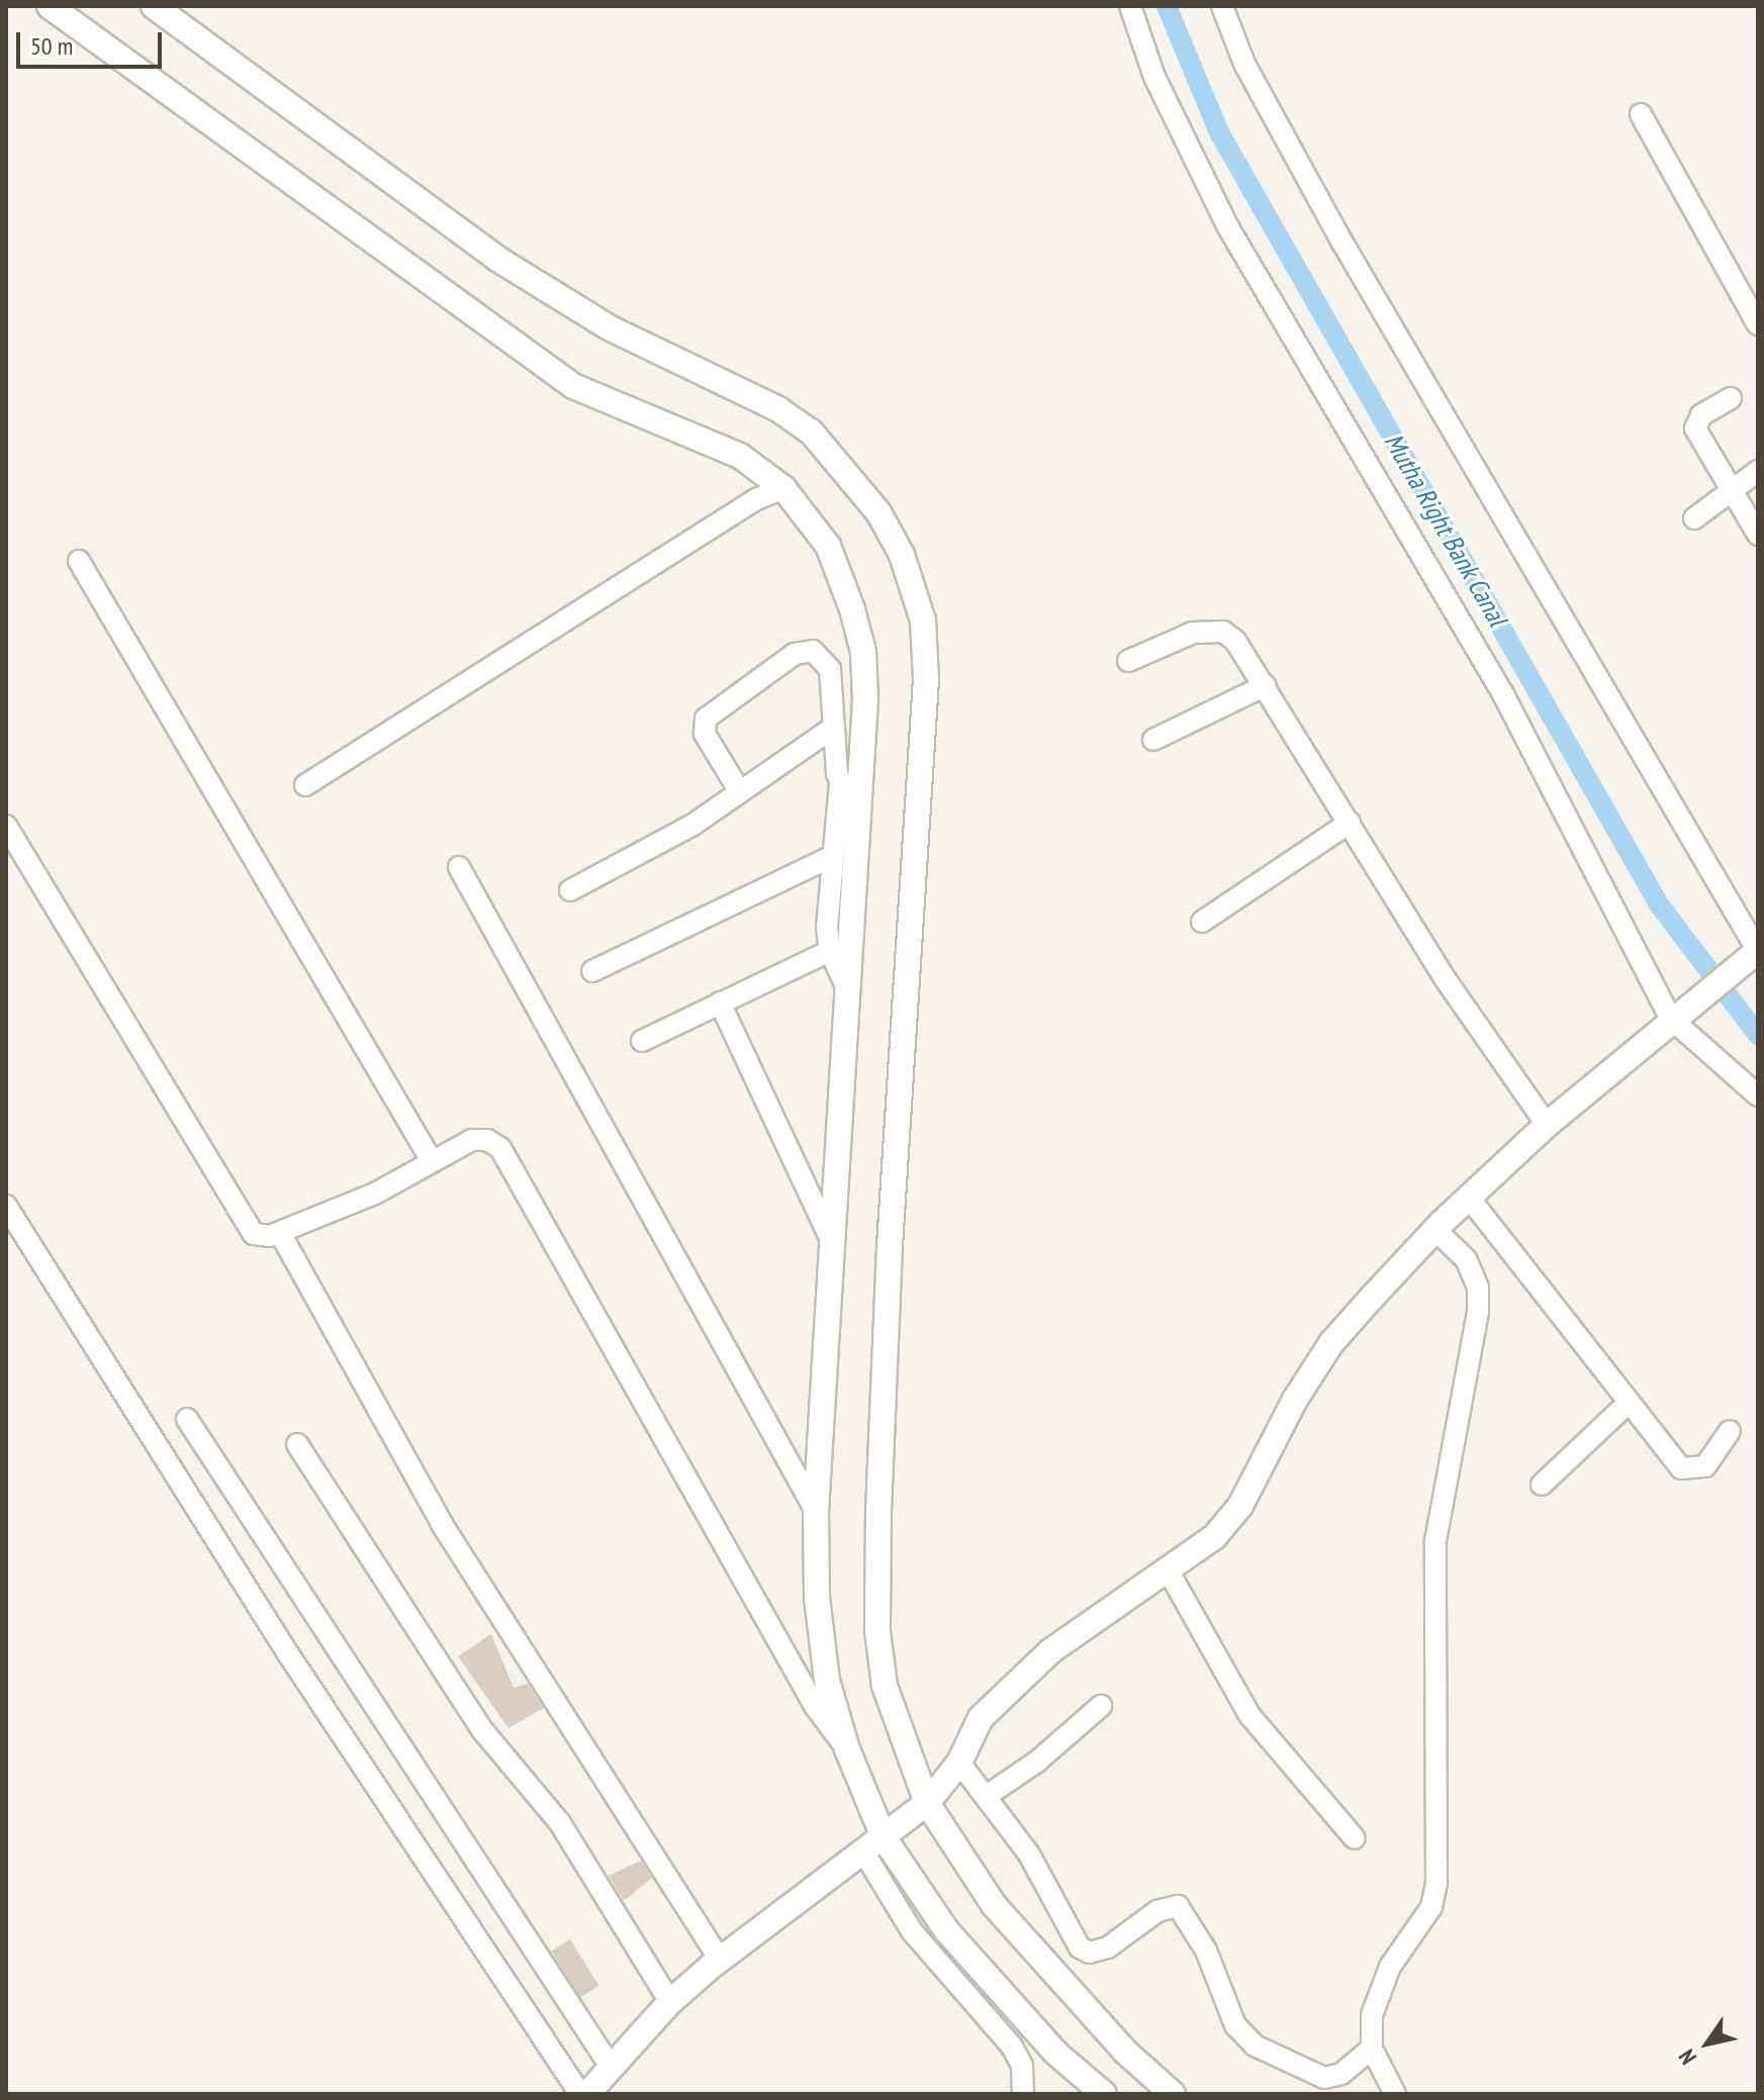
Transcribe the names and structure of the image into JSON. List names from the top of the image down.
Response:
{
  "water": ["Mutha Right Bank Canal"],
  "scale_bar": "50 m",
  "north": "bottom left"
}
